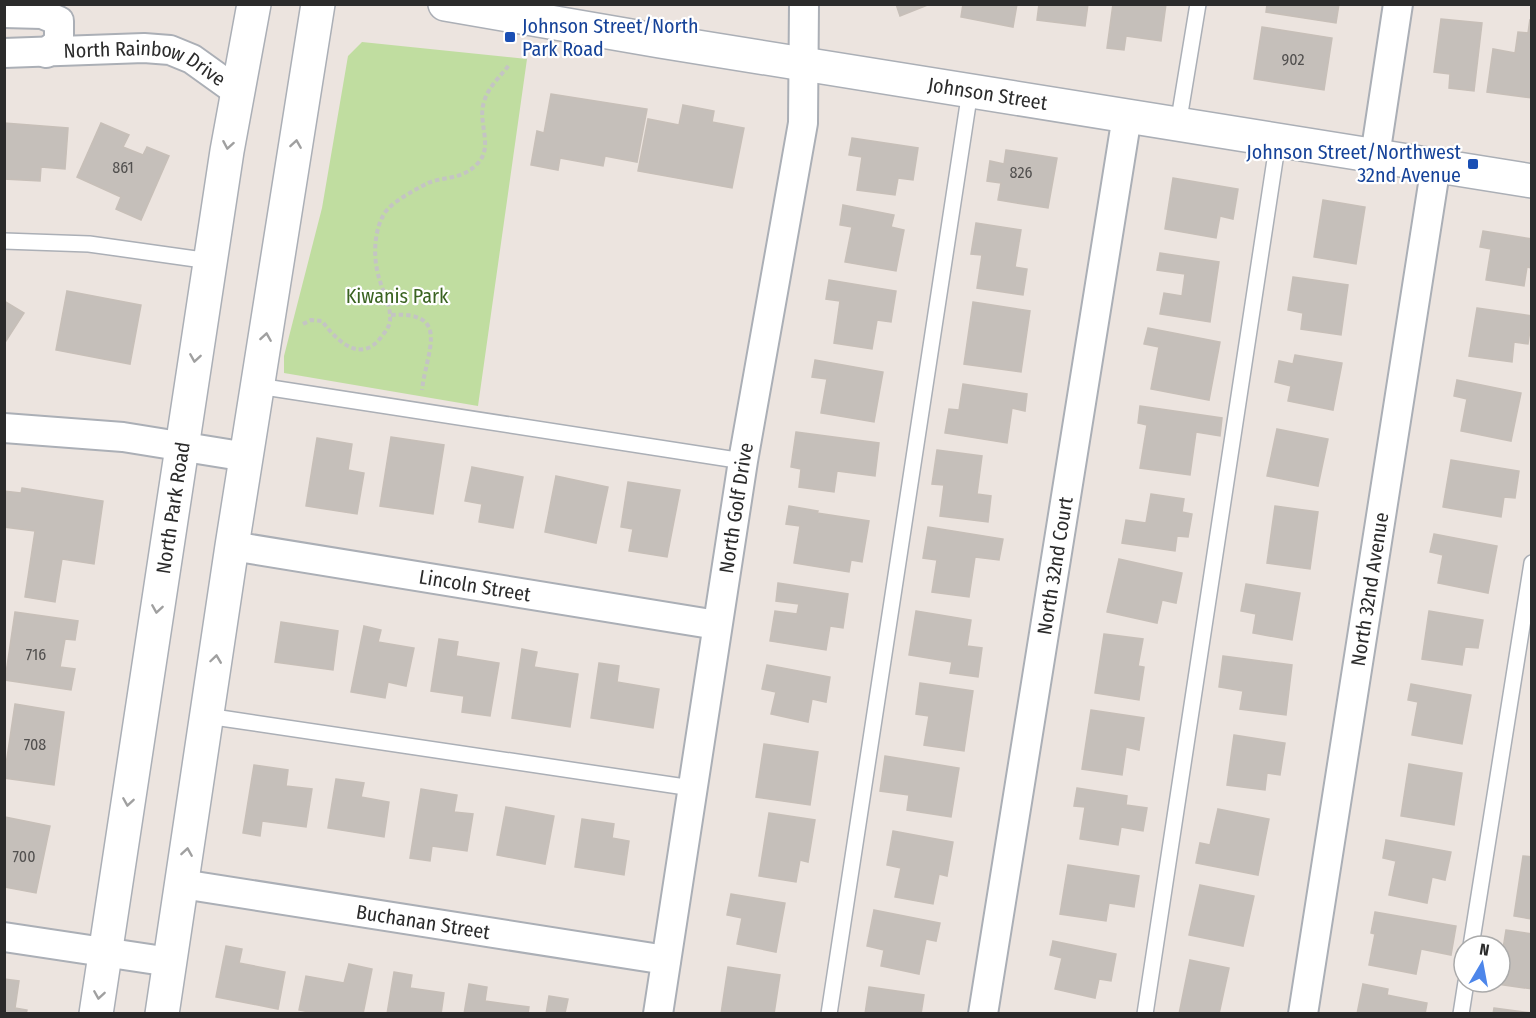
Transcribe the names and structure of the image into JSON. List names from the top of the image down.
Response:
{
  "streets": {
    "street": [
      "North Rainbow Drive",
      "Johnson Street",
      "North Park Road",
      "North Golf Drive",
      "North 32nd Court",
      "Lincoln Street",
      "North 32nd Avenue",
      "Buchanan Street"
    ]
  },
  "crossings": [
    ["North Rainbow Drive", "North Park Road"],
    ["Johnson Street", "North Golf Drive"],
    ["Johnson Street", "North 32nd Court"],
    ["Johnson Street", "North 32nd Avenue"],
    ["North Golf Drive", "Lincoln Street"],
    ["North Golf Drive", "Buchanan Street"]
  ],
  "parks": ["Kiwanis Park"],
  "places": {
    "transit": ["Johnson Street/North Park Road", "Johnson Street/Northwest 32nd Avenue"]
  },
  "house_numbers": [
    "902",
    "861",
    "826",
    "716",
    "708",
    "700"
  ],
  "north": "top"
}
